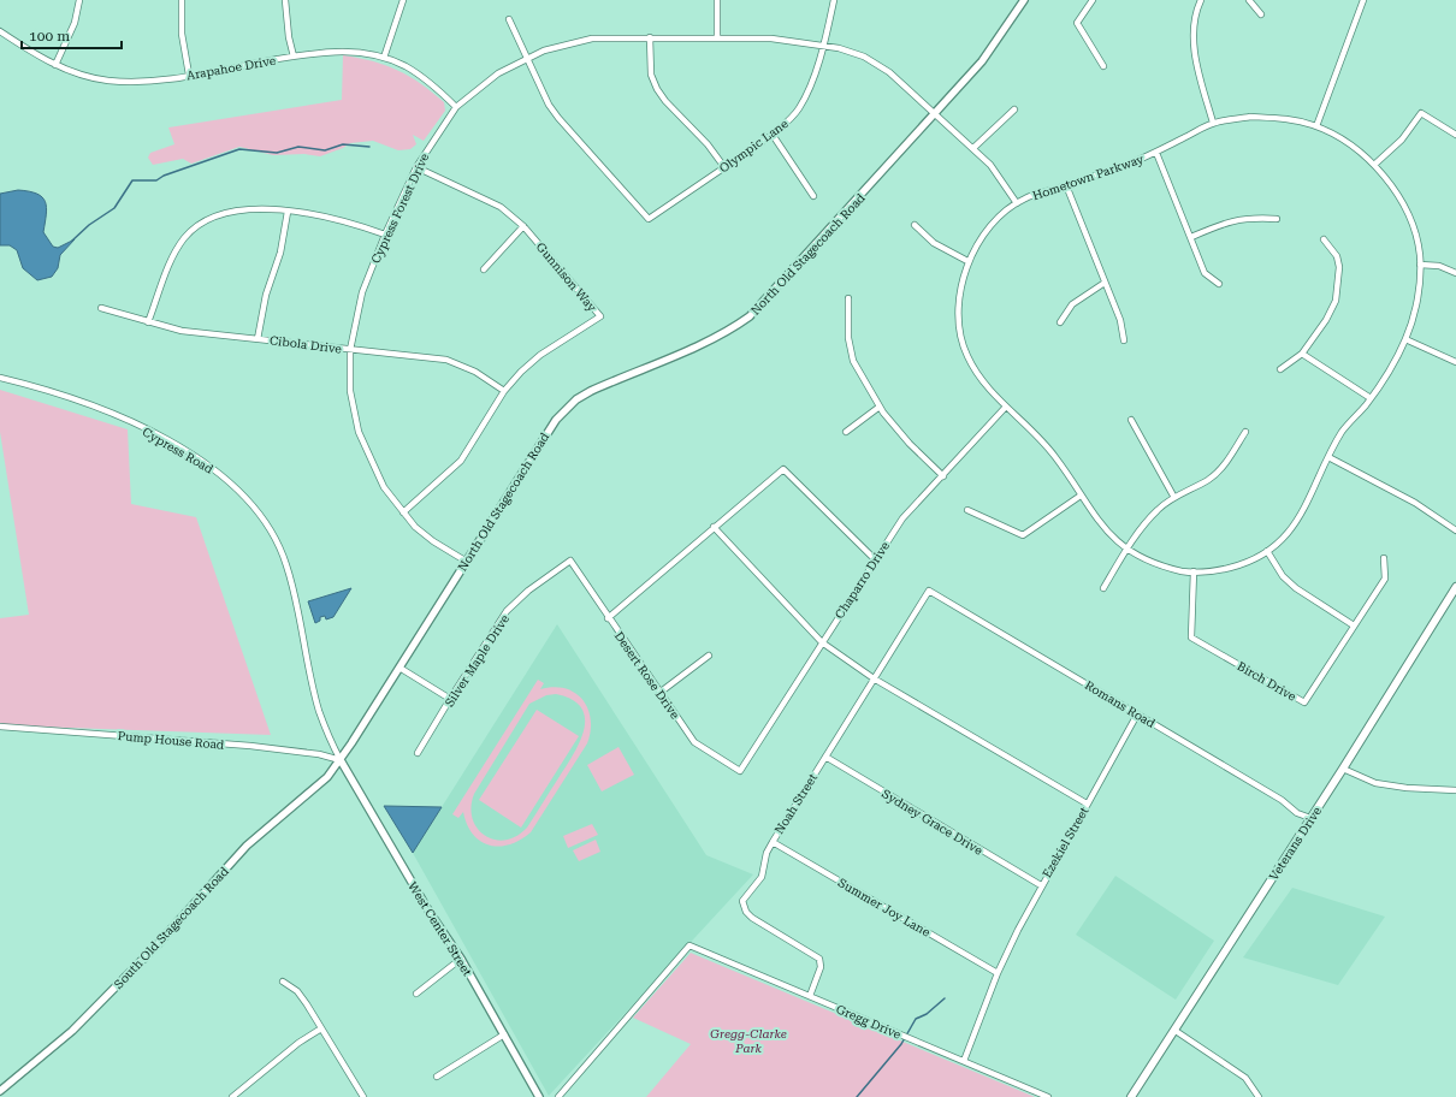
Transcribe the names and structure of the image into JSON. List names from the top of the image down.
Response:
{
  "streets": {
    "main road": ["Veterans Drive"],
    "street": [
      "Arapahoe Drive",
      "Olympic Lane",
      "Hometown Parkway",
      "Cypress Forest Drive",
      "North Old Stagecoach Road",
      "Gunnison Way",
      "Cibola Drive",
      "Cypress Road",
      "Chaparro Drive",
      "Silver Maple Drive",
      "Desert Rose Drive",
      "Birch Drive",
      "Romans Road",
      "Pump House Road",
      "Noah Street",
      "Sydney Grace Drive",
      "Ezekiel Street",
      "Summer Joy Lane",
      "South Old Stagecoach Road",
      "West Center Street",
      "Gregg Drive"
    ]
  },
  "crossings": [
    ["Arapahoe Drive", "Cypress Forest Drive"],
    ["Olympic Lane", "Cypress Forest Drive"],
    ["Hometown Parkway", "Cypress Forest Drive"],
    ["Hometown Parkway", "Chaparro Drive"],
    ["Hometown Parkway", "Birch Drive"],
    ["Cypress Forest Drive", "North Old Stagecoach Road"],
    ["Cypress Forest Drive", "Gunnison Way"],
    ["Cypress Forest Drive", "Cibola Drive"],
    ["North Old Stagecoach Road", "Cypress Road"],
    ["North Old Stagecoach Road", "Pump House Road"],
    ["North Old Stagecoach Road", "South Old Stagecoach Road"],
    ["North Old Stagecoach Road", "West Center Street"],
    ["Gunnison Way", "Cibola Drive"],
    ["Cypress Road", "Pump House Road"],
    ["Cypress Road", "South Old Stagecoach Road"],
    ["Cypress Road", "West Center Street"],
    ["Chaparro Drive", "Desert Rose Drive"],
    ["Silver Maple Drive", "Desert Rose Drive"],
    ["Romans Road", "Noah Street"],
    ["Romans Road", "Ezekiel Street"],
    ["Romans Road", "Veterans Drive"],
    ["Pump House Road", "South Old Stagecoach Road"],
    ["Pump House Road", "West Center Street"],
    ["Noah Street", "Sydney Grace Drive"],
    ["Noah Street", "Summer Joy Lane"],
    ["Noah Street", "Gregg Drive"],
    ["Sydney Grace Drive", "Ezekiel Street"],
    ["Ezekiel Street", "Summer Joy Lane"],
    ["Ezekiel Street", "Gregg Drive"],
    ["South Old Stagecoach Road", "West Center Street"]
  ],
  "parks": ["Gregg-Clarke Park"],
  "scale_bar": "100 m"
}
